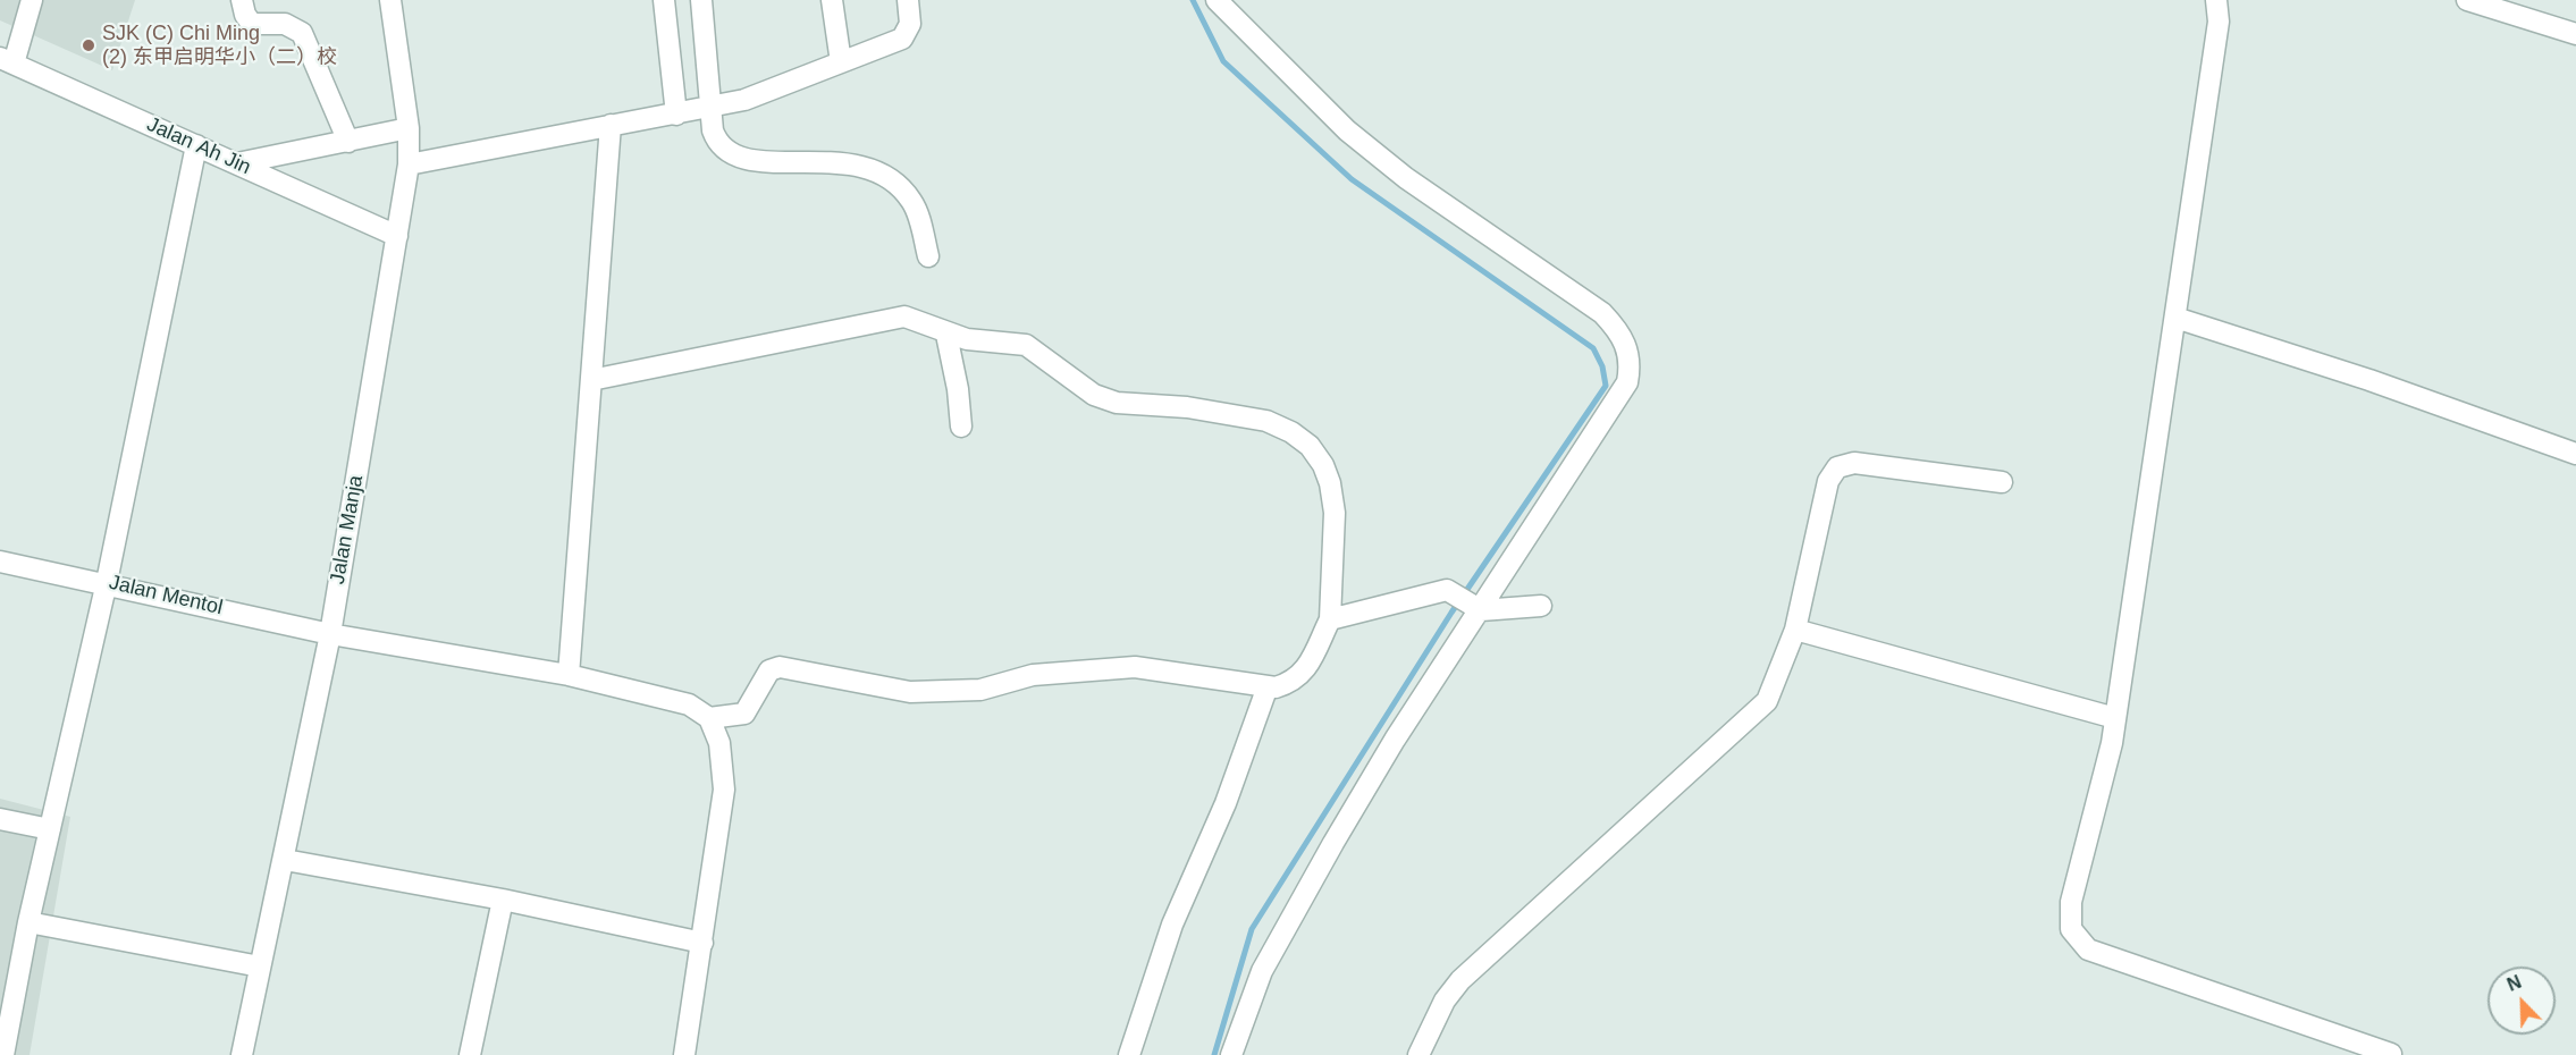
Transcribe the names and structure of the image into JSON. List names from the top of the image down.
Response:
{
  "streets": {
    "street": ["Jalan Ah Jin", "Jalan Manja", "Jalan Mentol"]
  },
  "crossings": [
    ["Jalan Ah Jin", "Jalan Manja"],
    ["Jalan Manja", "Jalan Mentol"]
  ],
  "places": ["SJK (C) Chi Ming (2) 东甲启明华小（二）校"],
  "north": "top left"
}
